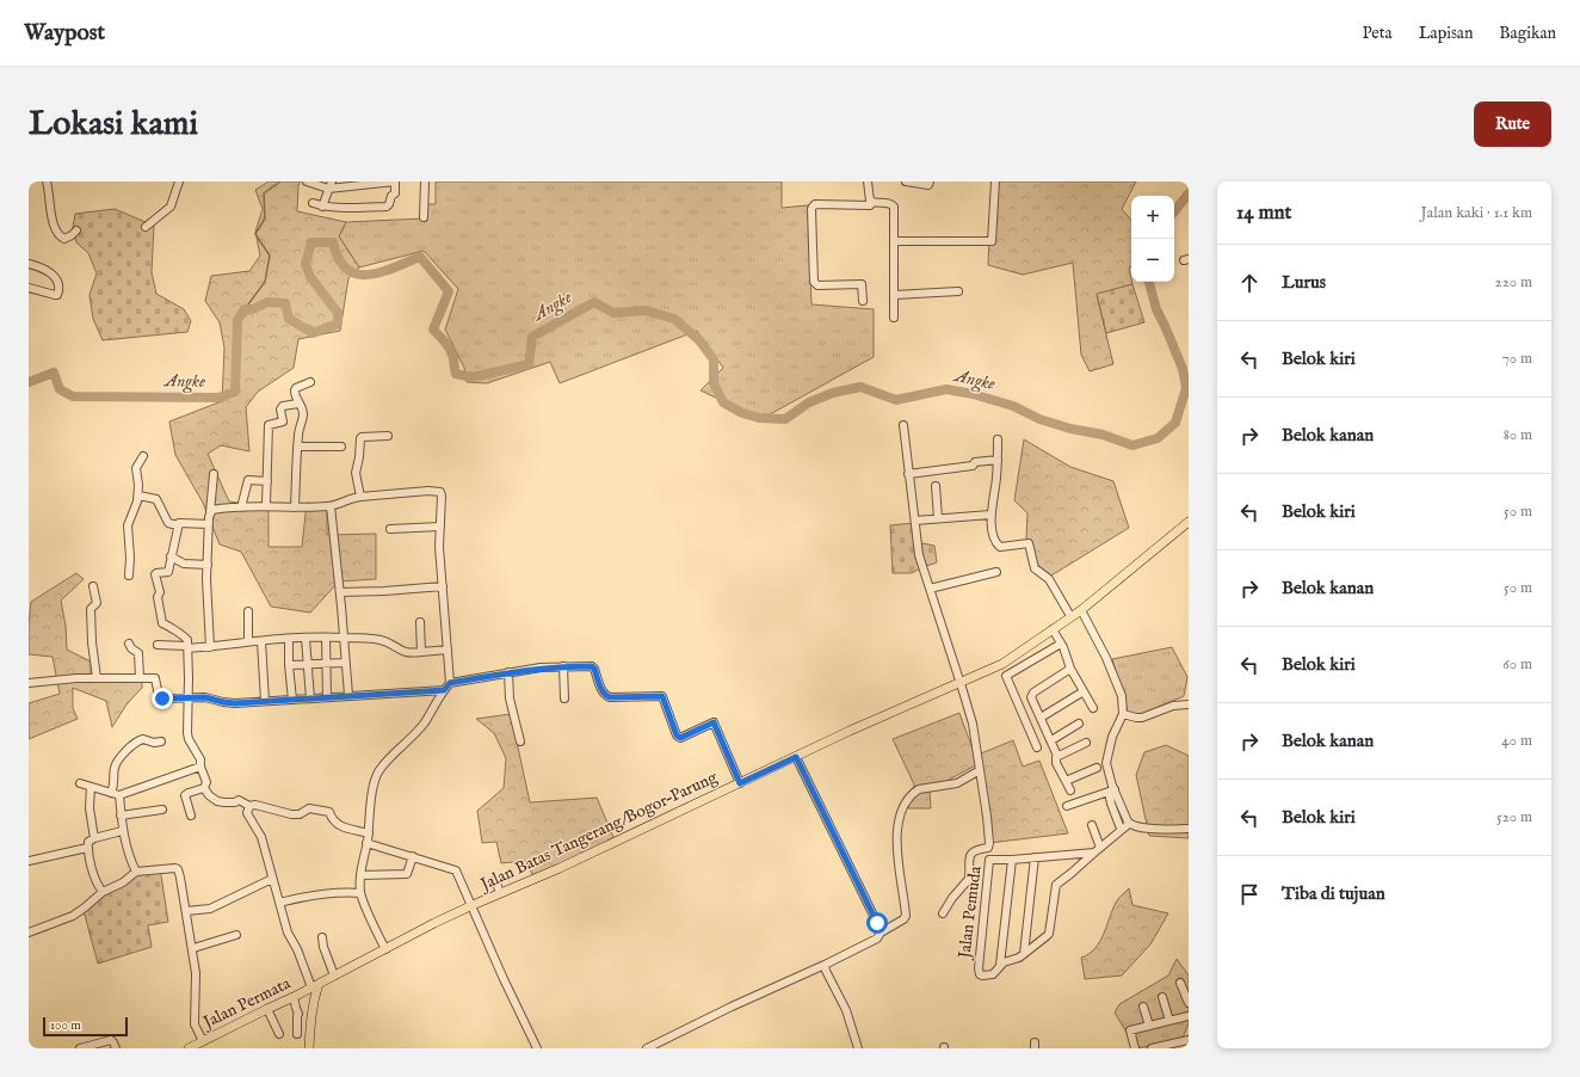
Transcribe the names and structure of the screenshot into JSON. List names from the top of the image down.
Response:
{
  "streets": {
    "main road": ["Jalan Batas Tangerang/Bogor–Parung", "Jalan Permata"],
    "street": ["Jalan Pemuda"]
  },
  "crossings": [
    ["Jalan Batas Tangerang/Bogor–Parung", "Jalan Permata"]
  ],
  "water": ["Angke"],
  "scale_bar": "100 m",
  "page": {
    "header": "Waypost",
    "nav": ["Peta", "Lapisan", "Bagikan"],
    "buttons": "Rute",
    "title": "Lokasi kami",
    "heading": ["14 mnt", "Jalan kaki · 1.1 km"],
    "map_buttons": ["+", "−"],
    "list": [
      ["Lurus", "220 m"],
      ["Belok kiri", "70 m"],
      ["Belok kanan", "80 m"],
      ["Belok kiri", "50 m"],
      ["Belok kanan", "50 m"],
      ["Belok kiri", "60 m"],
      ["Belok kanan", "40 m"],
      ["Belok kiri", "520 m"],
      "Tiba di tujuan"
    ],
    "scale": "100 m"
  }
}
